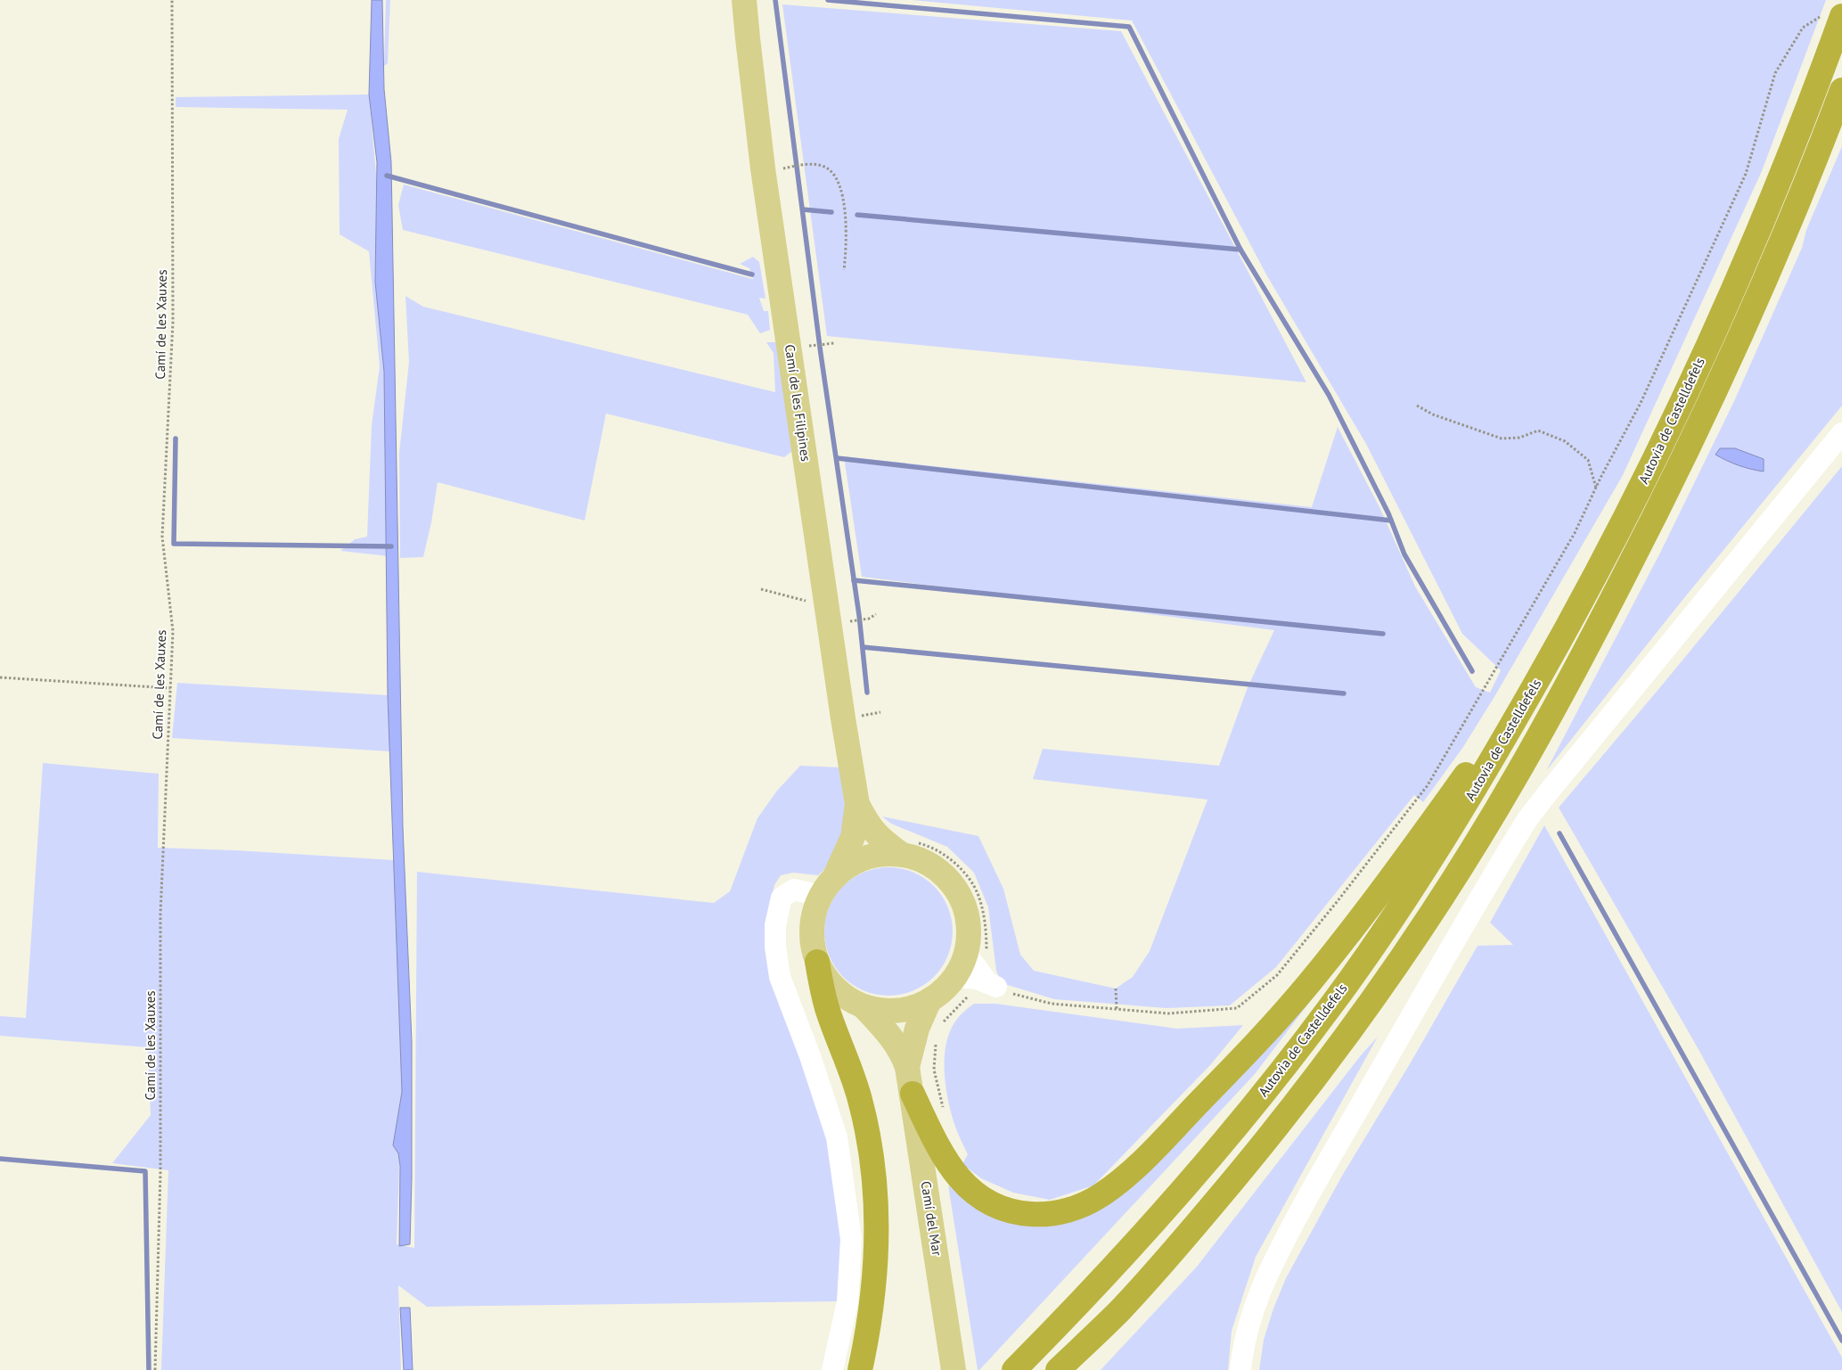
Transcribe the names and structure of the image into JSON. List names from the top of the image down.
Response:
{
  "streets": {
    "highway": ["Autovia de Castelldefels"],
    "main road": ["Camí de les Filipines", "Camí del Mar"],
    "path": ["Camí de les Xauxes"]
  }
}
